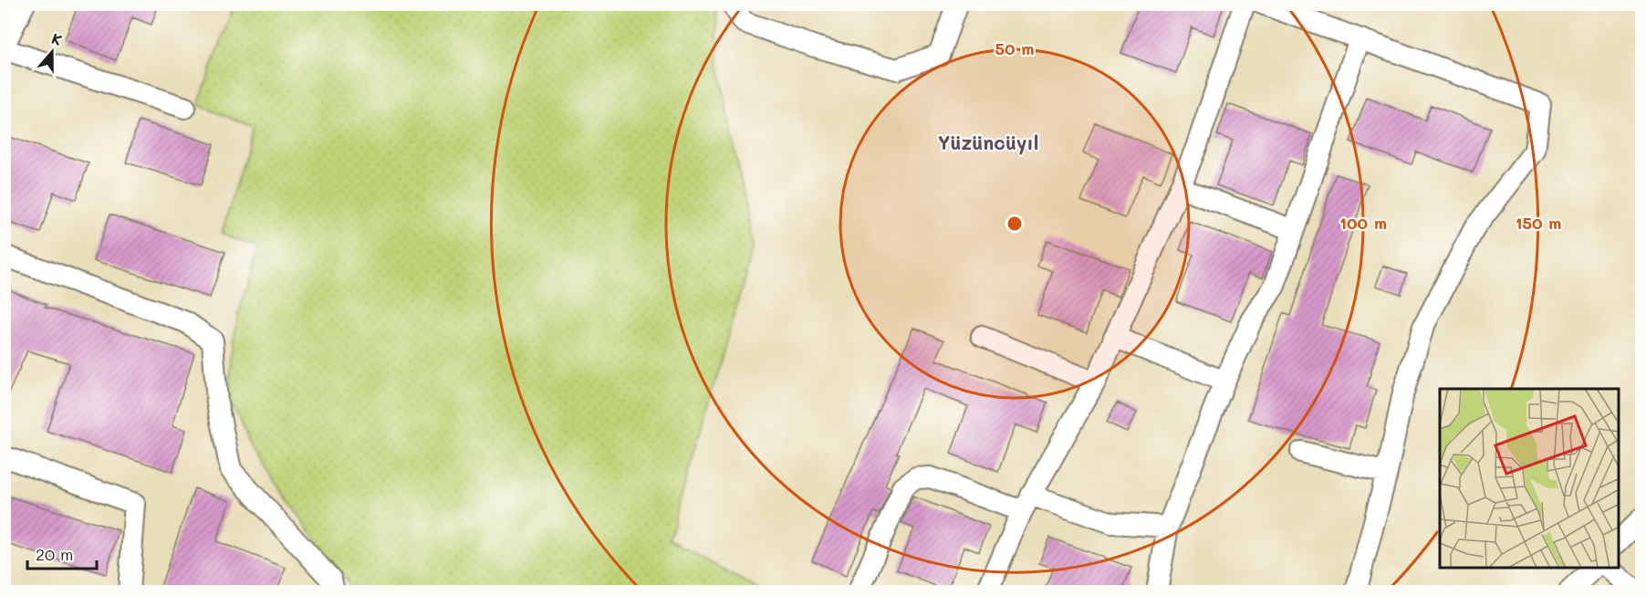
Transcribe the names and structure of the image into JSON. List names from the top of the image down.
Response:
{
  "districts": ["Yüzüncüyıl"],
  "scale_bar": "20 m",
  "north": "top",
  "rings": ["50 m", "100 m", "150 m"]
}
